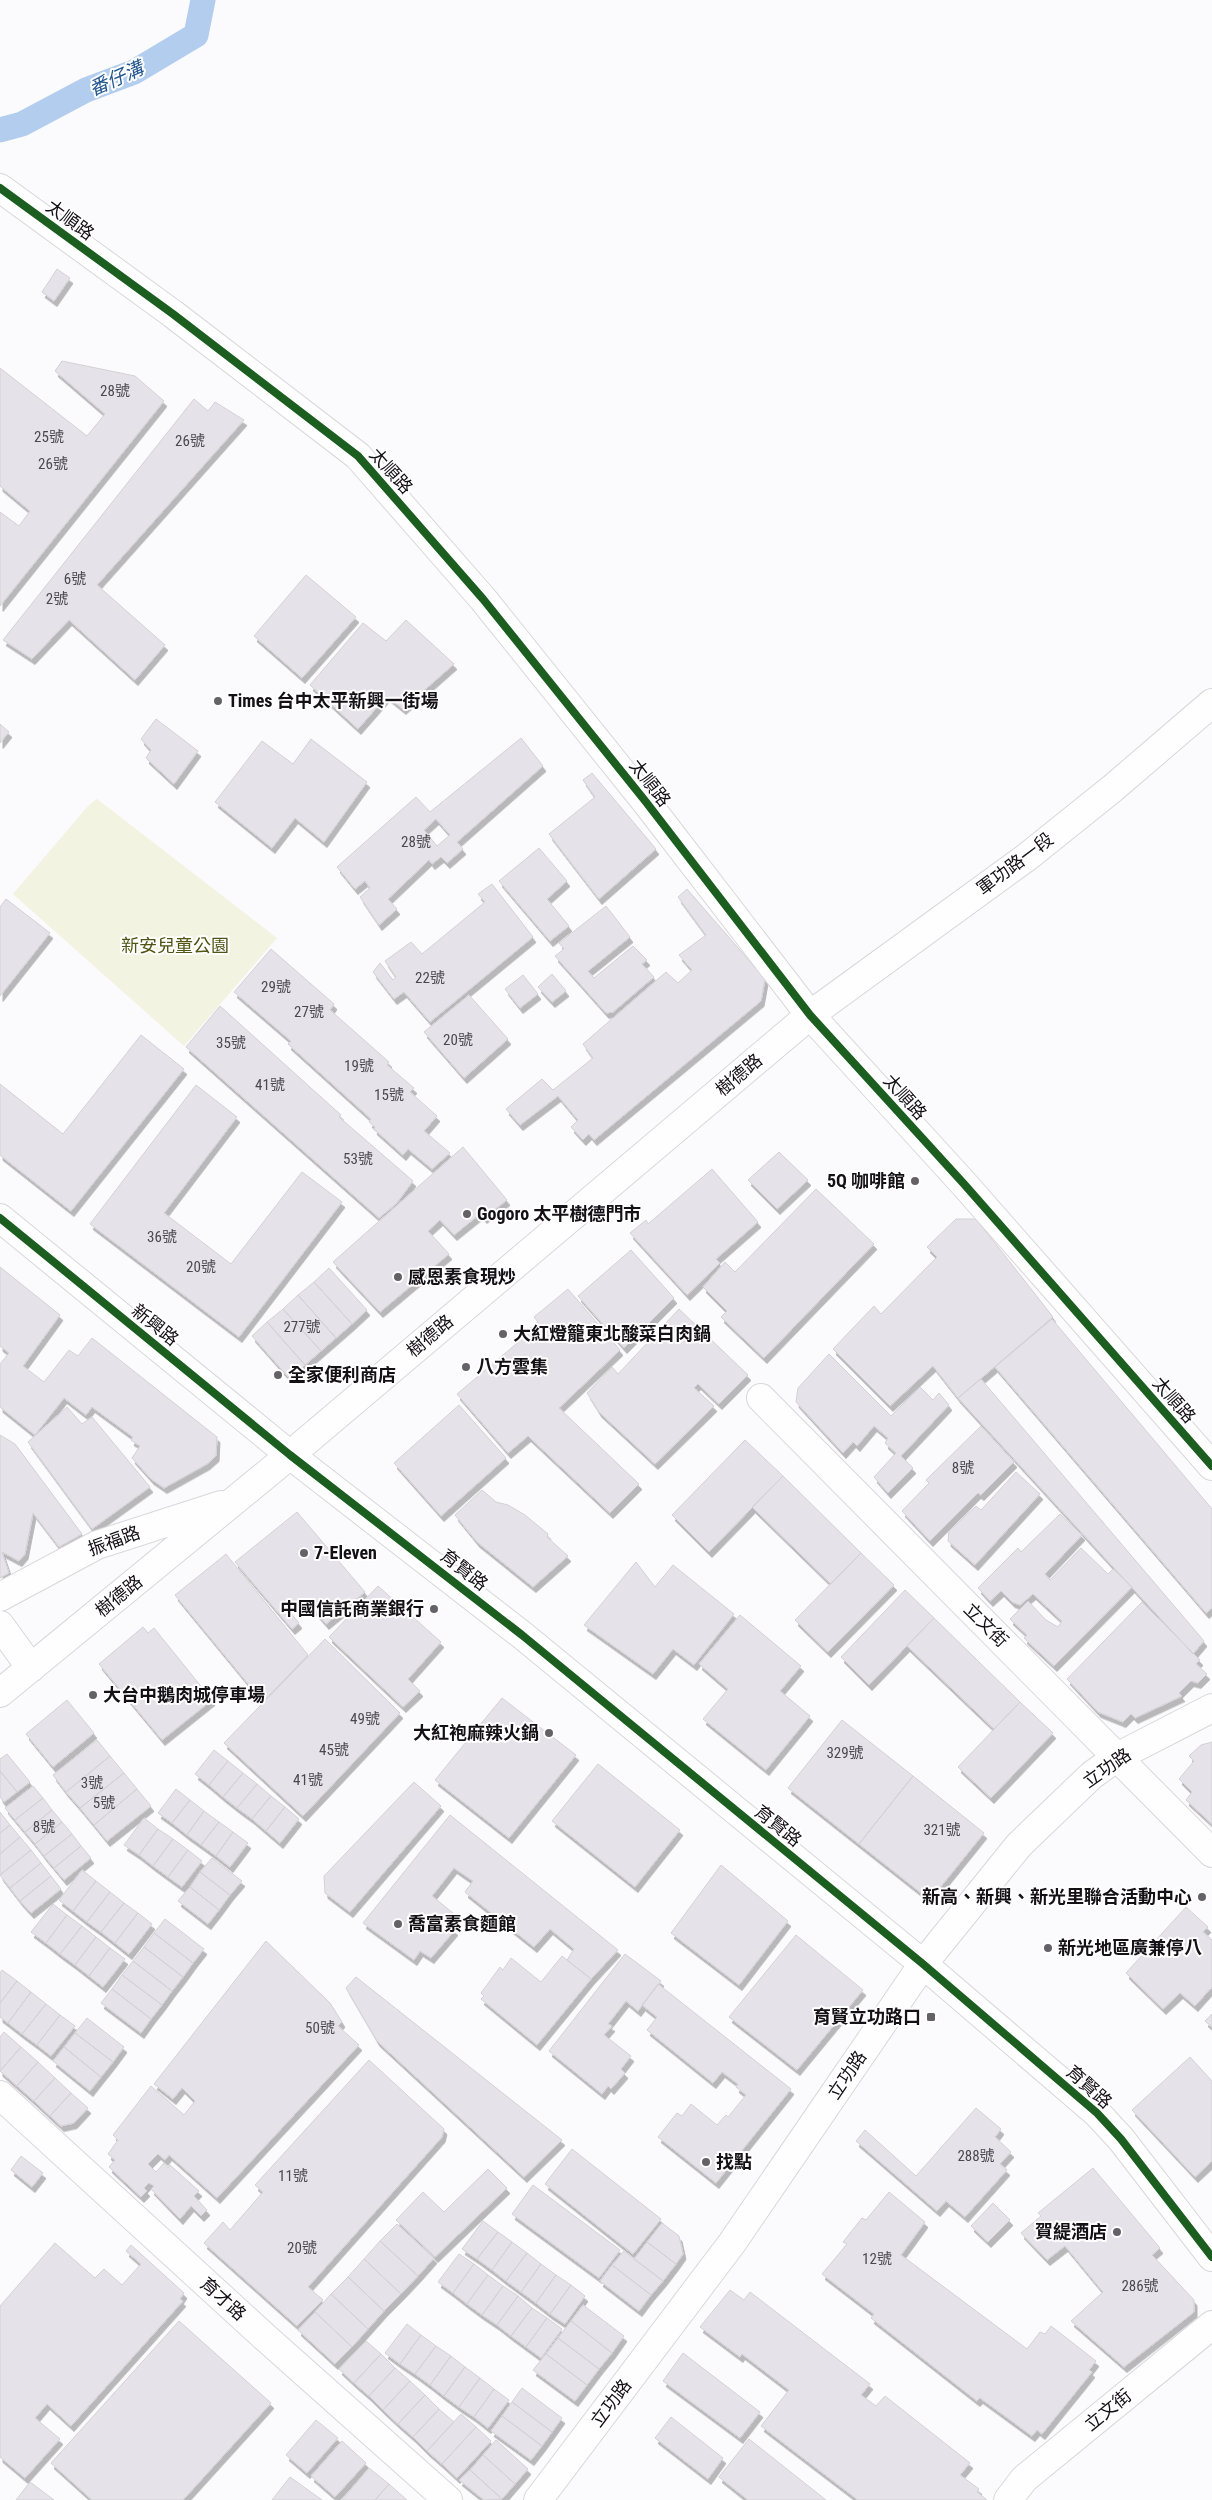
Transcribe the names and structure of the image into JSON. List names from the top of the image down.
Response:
{
  "streets": {
    "street": [
      "太順路",
      "軍功路一段",
      "樹德路",
      "新興路",
      "振福路",
      "育賢路",
      "立文街",
      "立功路",
      "育才路"
    ]
  },
  "crossings": [
    ["太順路", "軍功路一段"],
    ["太順路", "樹德路"],
    ["軍功路一段", "樹德路"],
    ["樹德路", "新興路"],
    ["樹德路", "振福路"],
    ["樹德路", "育賢路"],
    ["新興路", "育賢路"],
    ["育賢路", "立功路"],
    ["立文街", "立功路"]
  ],
  "water": ["番仔溝"],
  "parks": ["新安兒童公園"],
  "places": {
    "other": [
      "Times 台中太平新興一街場",
      "5Q 咖啡館",
      "Gogoro 太平樹德門市",
      "感恩素食現炒",
      "大紅燈籠東北酸菜白肉鍋",
      "八方雲集",
      "全家便利商店",
      "7-Eleven",
      "中國信託商業銀行",
      "大台中鵝肉城停車場",
      "大紅袍麻辣火鍋",
      "新高、新興、新光里聯合活動中心",
      "喬富素食麵館",
      "新光地區廣兼停八",
      "找點",
      "賀緹酒店"
    ],
    "transit": ["育賢立功路口"]
  },
  "house_numbers": [
    "28號",
    "25號",
    "26號",
    "26號",
    "6號",
    "2號",
    "28號",
    "22號",
    "29號",
    "27號",
    "20號",
    "35號",
    "19號",
    "41號",
    "15號",
    "53號",
    "36號",
    "20號",
    "277號",
    "8號",
    "49號",
    "45號",
    "329號",
    "41號",
    "3號",
    "5號",
    "8號",
    "321號",
    "50號",
    "288號",
    "11號",
    "20號",
    "12號",
    "286號"
  ]
}
